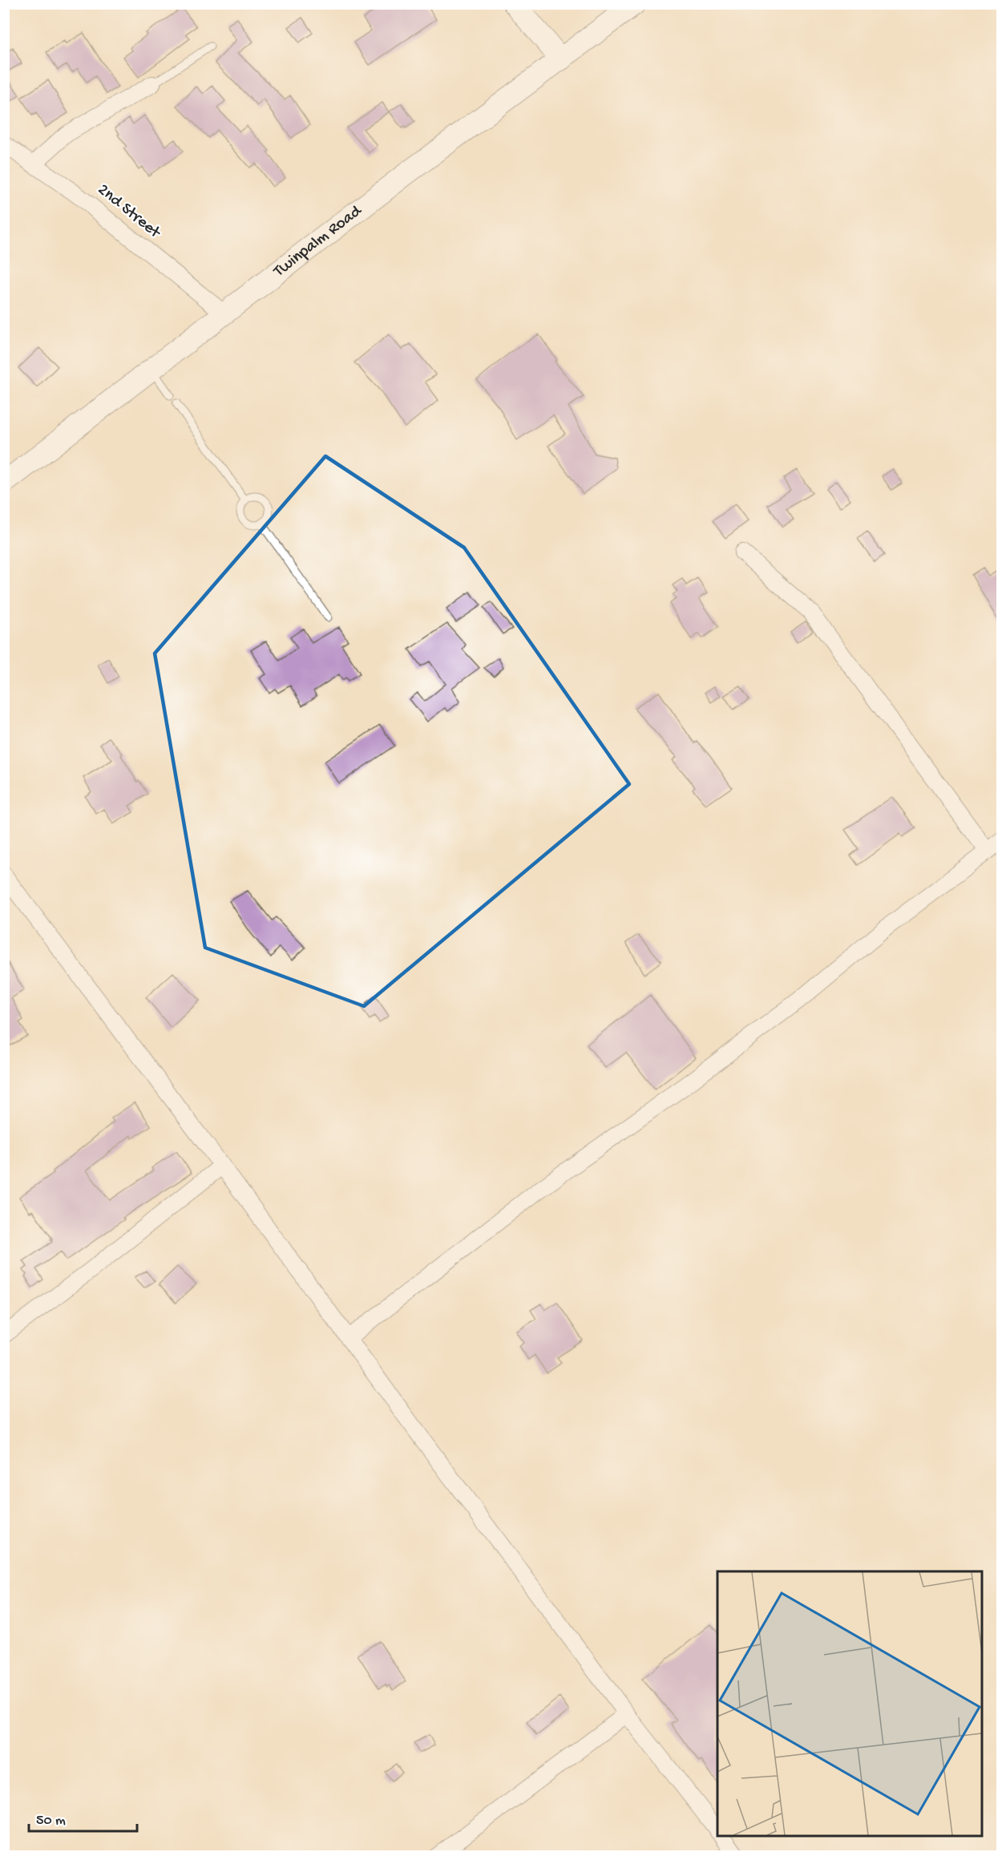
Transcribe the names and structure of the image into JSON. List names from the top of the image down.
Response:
{
  "streets": {
    "main road": ["Twinpalm Road"],
    "street": ["2nd Street"]
  },
  "crossings": [
    ["2nd Street", "Twinpalm Road"]
  ],
  "scale_bar": "50 m"
}
